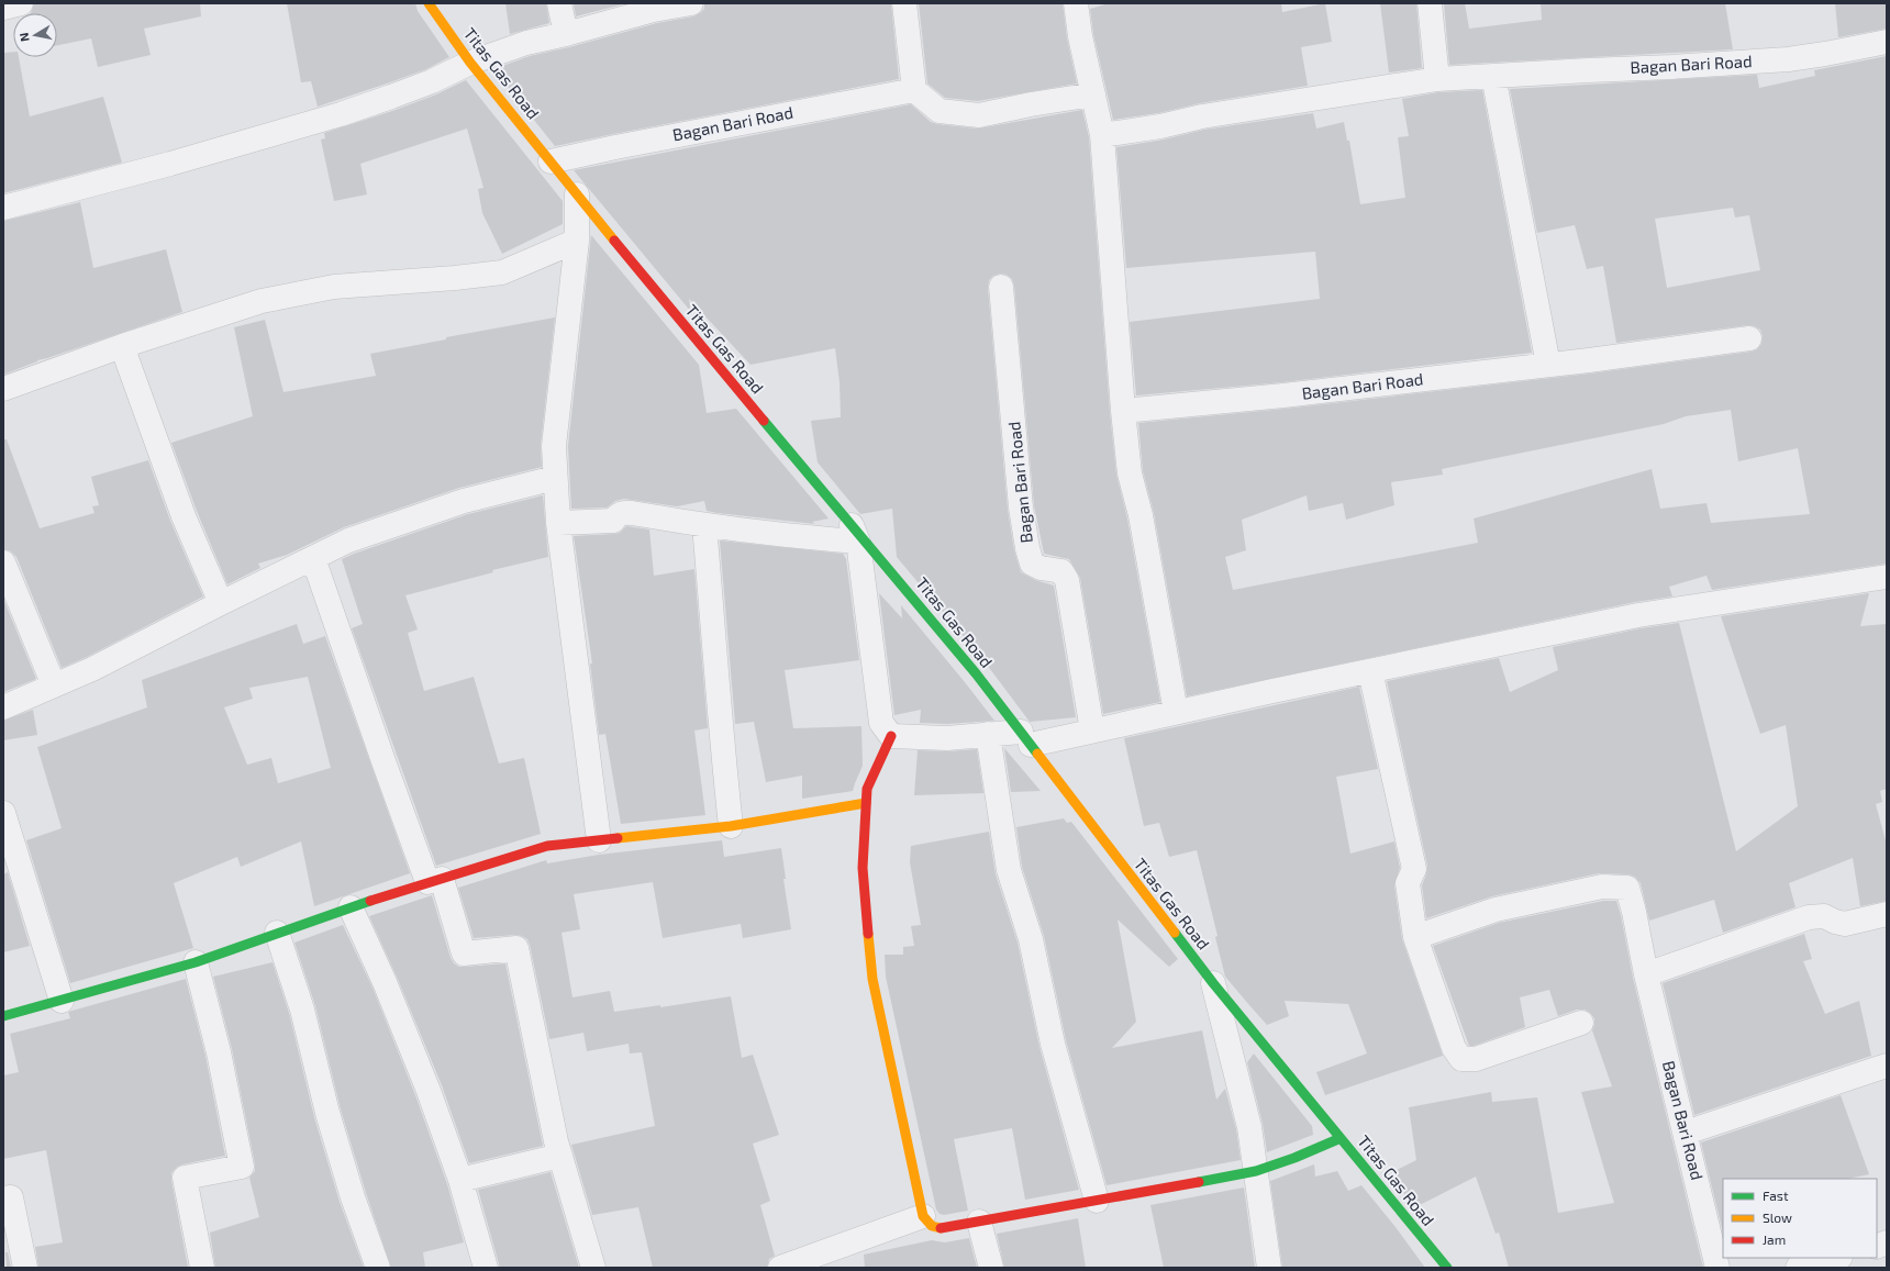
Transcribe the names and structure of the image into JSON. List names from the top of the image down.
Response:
{
  "streets": {
    "street": ["Bagan Bari Road", "Titas Gas Road"]
  },
  "crossings": [
    ["Bagan Bari Road", "Titas Gas Road"]
  ],
  "legend": ["Fast", "Slow", "Jam"],
  "north": "left"
}
